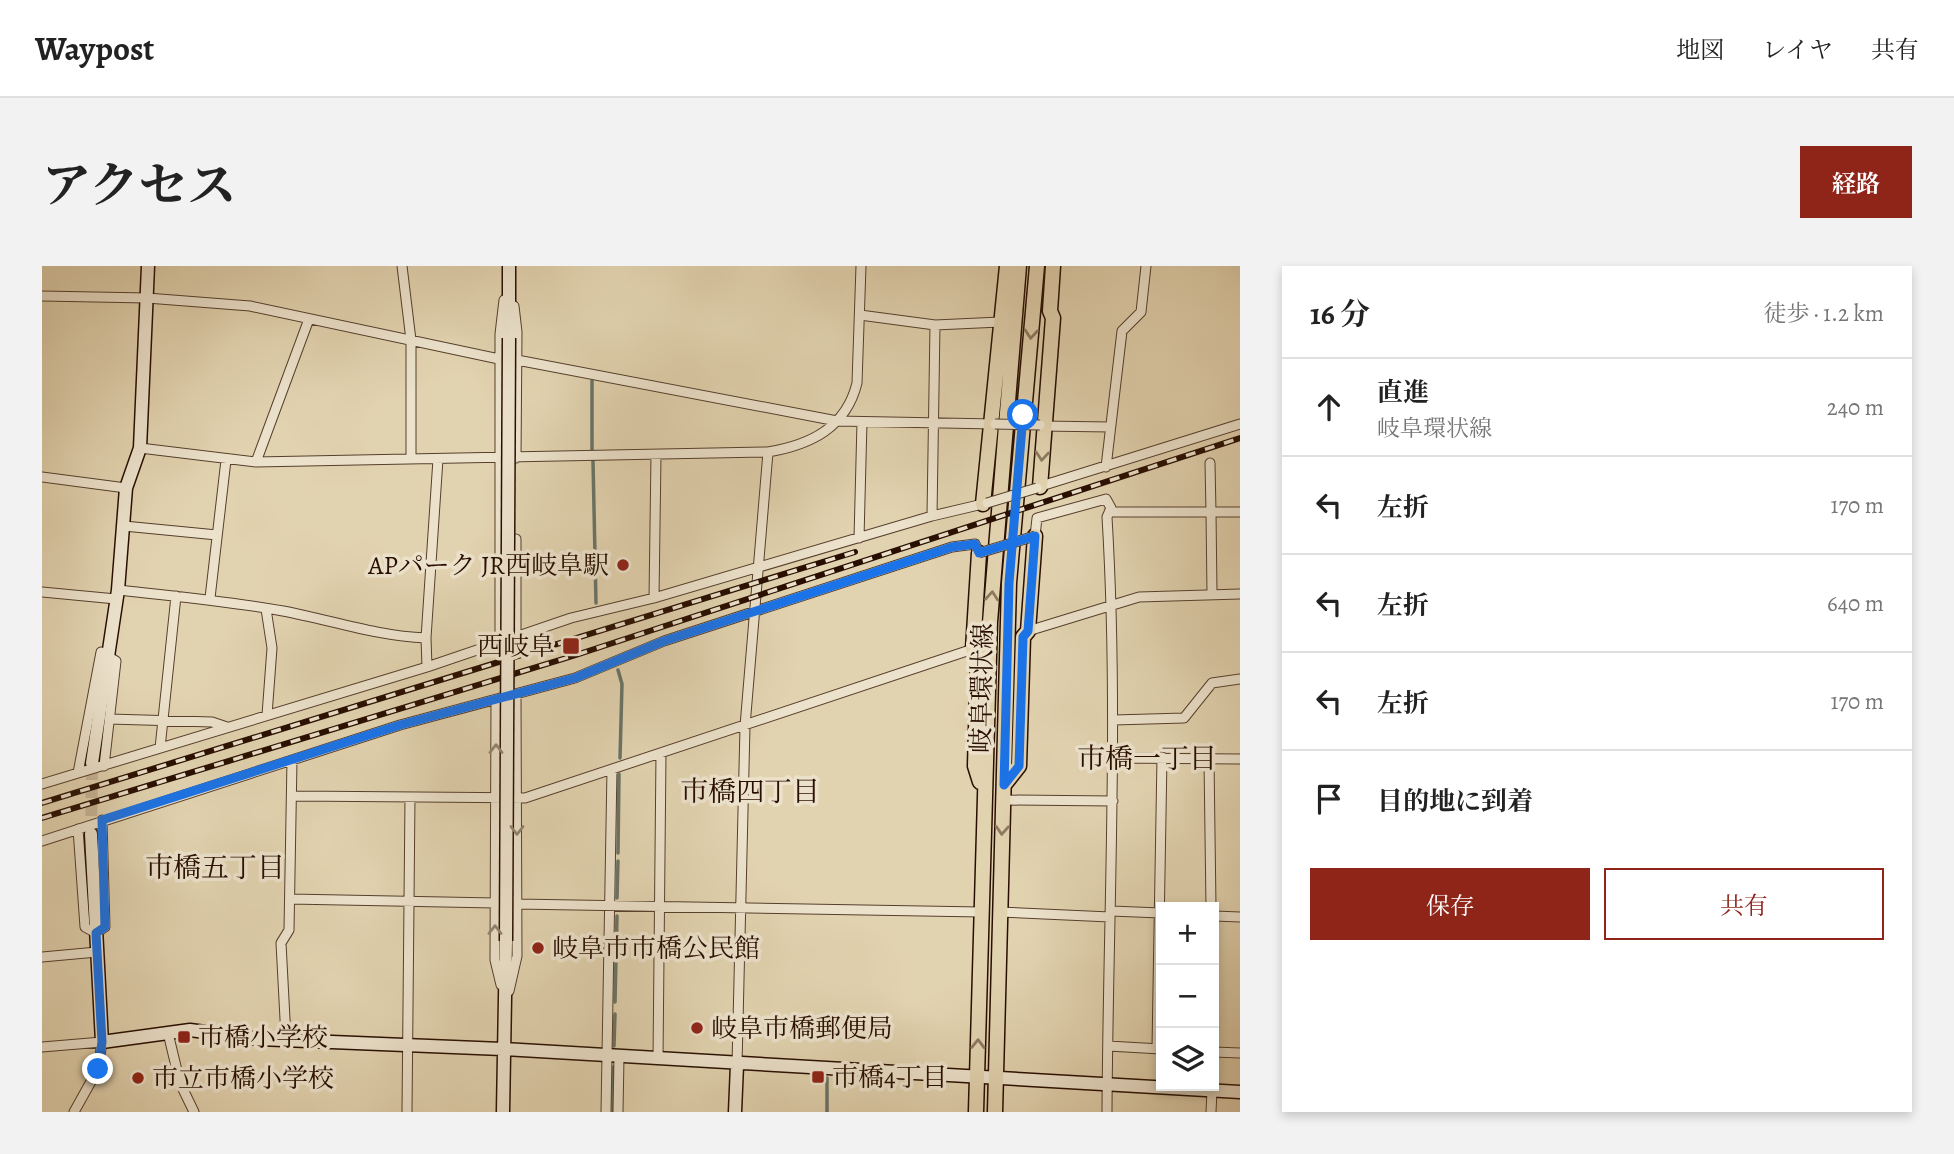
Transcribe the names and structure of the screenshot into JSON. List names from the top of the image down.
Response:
{
  "streets": {
    "main road": ["岐阜環状線"]
  },
  "districts": ["市橋一丁目", "市橋四丁目", "市橋五丁目"],
  "places": {
    "other": [
      "APパーク JR西岐阜駅",
      "岐阜市市橋公民館",
      "岐阜市橋郵便局",
      "市立市橋小学校"
    ],
    "transit": ["西岐阜", "市橋小学校", "市橋4丁目"]
  },
  "page": {
    "header": "Waypost",
    "nav": ["地図", "レイヤ", "共有"],
    "title": "アクセス",
    "buttons": [
      "経路",
      ["保存", "共有"]
    ],
    "heading": ["16 分", "徒歩 · 1.2 km"],
    "list": [
      ["直進", "岐阜環状線", "240 m"],
      ["左折", "170 m"],
      ["左折", "640 m"],
      ["左折", "170 m"],
      "目的地に到着"
    ],
    "map_buttons": ["+", "−"]
  }
}
